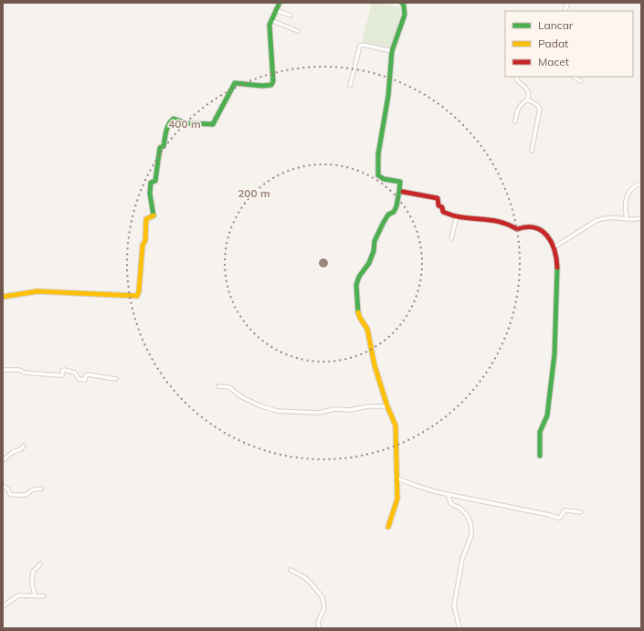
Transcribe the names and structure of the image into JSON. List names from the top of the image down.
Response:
{
  "legend": ["Lancar", "Padat", "Macet"],
  "rings": ["400 m", "200 m"]
}
